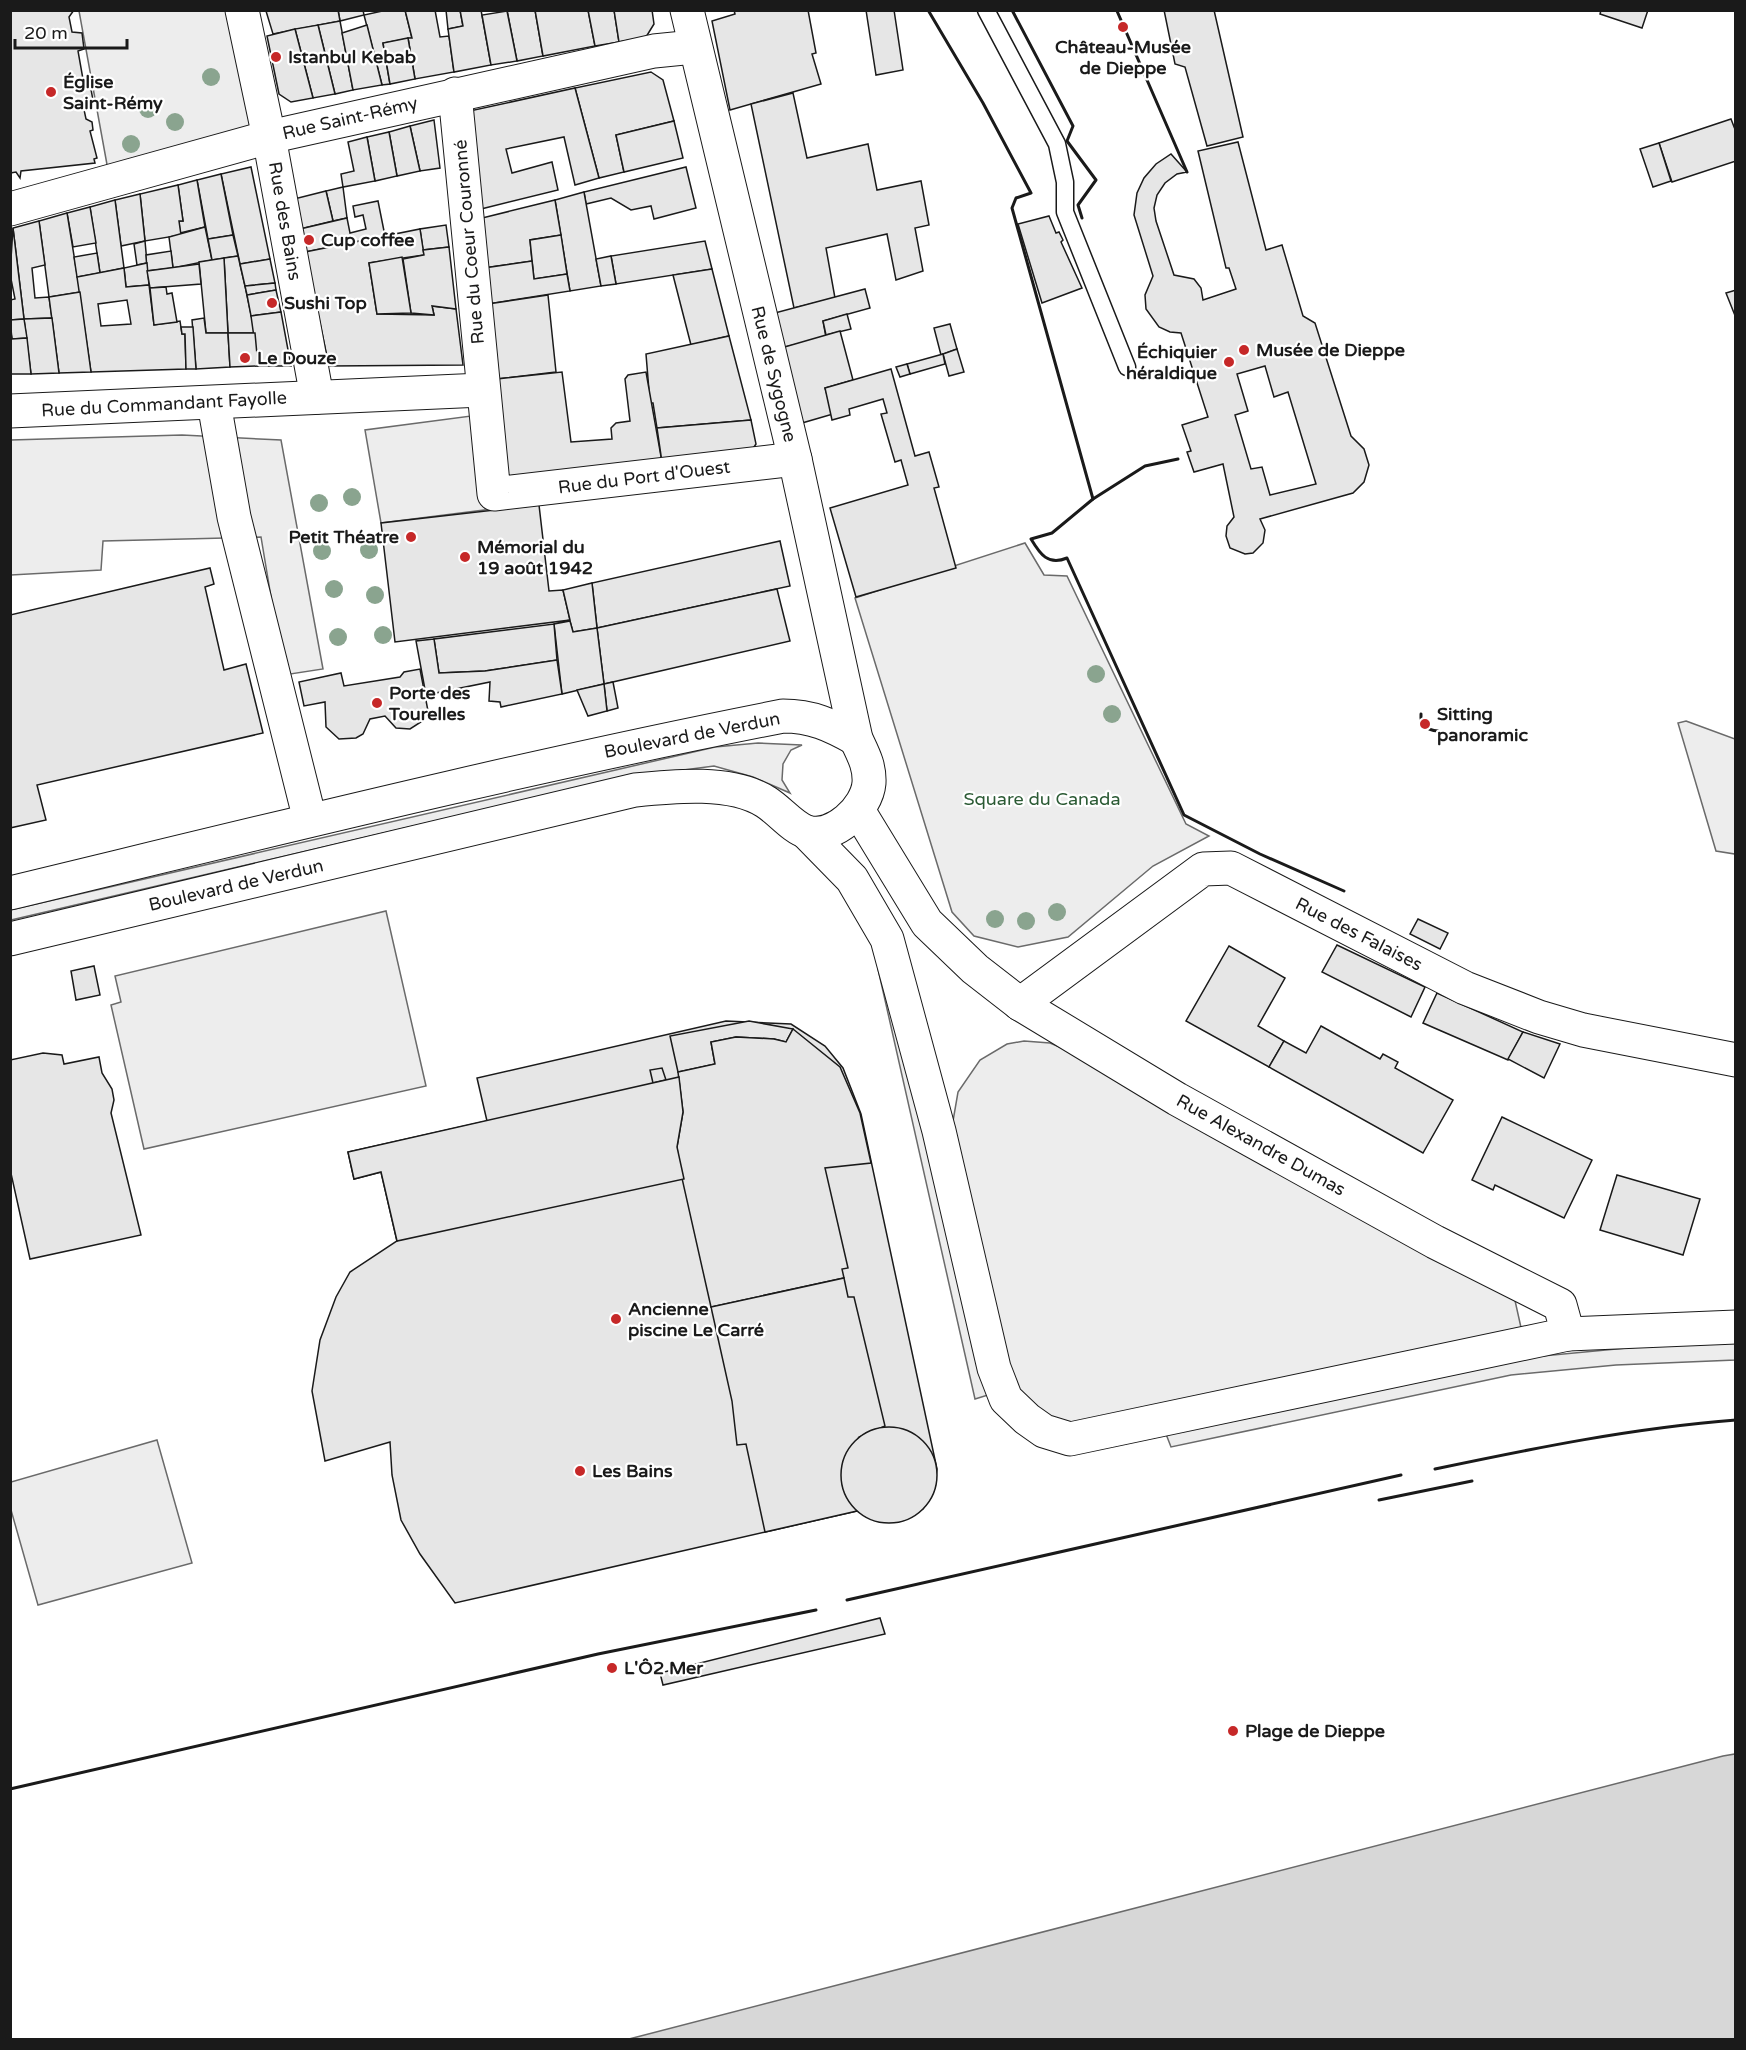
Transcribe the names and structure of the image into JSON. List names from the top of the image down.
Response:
{
  "streets": {
    "street": [
      "Rue Saint-Rémy",
      "Rue des Bains",
      "Rue du Coeur Couronné",
      "Rue de Sygogne",
      "Rue du Commandant Fayolle",
      "Rue du Port d'Ouest",
      "Boulevard de Verdun",
      "Rue des Falaises",
      "Rue Alexandre Dumas"
    ]
  },
  "crossings": [
    ["Rue Saint-Rémy", "Rue des Bains"],
    ["Rue Saint-Rémy", "Rue du Coeur Couronné"],
    ["Rue Saint-Rémy", "Rue de Sygogne"],
    ["Rue des Bains", "Rue du Commandant Fayolle"],
    ["Rue du Coeur Couronné", "Rue du Commandant Fayolle"],
    ["Rue du Coeur Couronné", "Rue du Port d'Ouest"],
    ["Rue de Sygogne", "Rue du Port d'Ouest"],
    ["Rue de Sygogne", "Boulevard de Verdun"],
    ["Boulevard de Verdun", "Rue Alexandre Dumas"],
    ["Rue des Falaises", "Rue Alexandre Dumas"]
  ],
  "parks": ["Square du Canada"],
  "places": [
    "Château-Musée de Dieppe",
    "Istanbul Kebab",
    "Église Saint-Rémy",
    "Cup coffee",
    "Sushi Top",
    "Musée de Dieppe",
    "Le Douze",
    "Échiquier héraldique",
    "Petit Théatre",
    "Mémorial du 19 août 1942",
    "Porte des Tourelles",
    "Sitting panoramic",
    "Ancienne piscine Le Carré",
    "Les Bains",
    "L'Ô2 Mer",
    "Plage de Dieppe"
  ],
  "scale_bar": "20 m"
}
